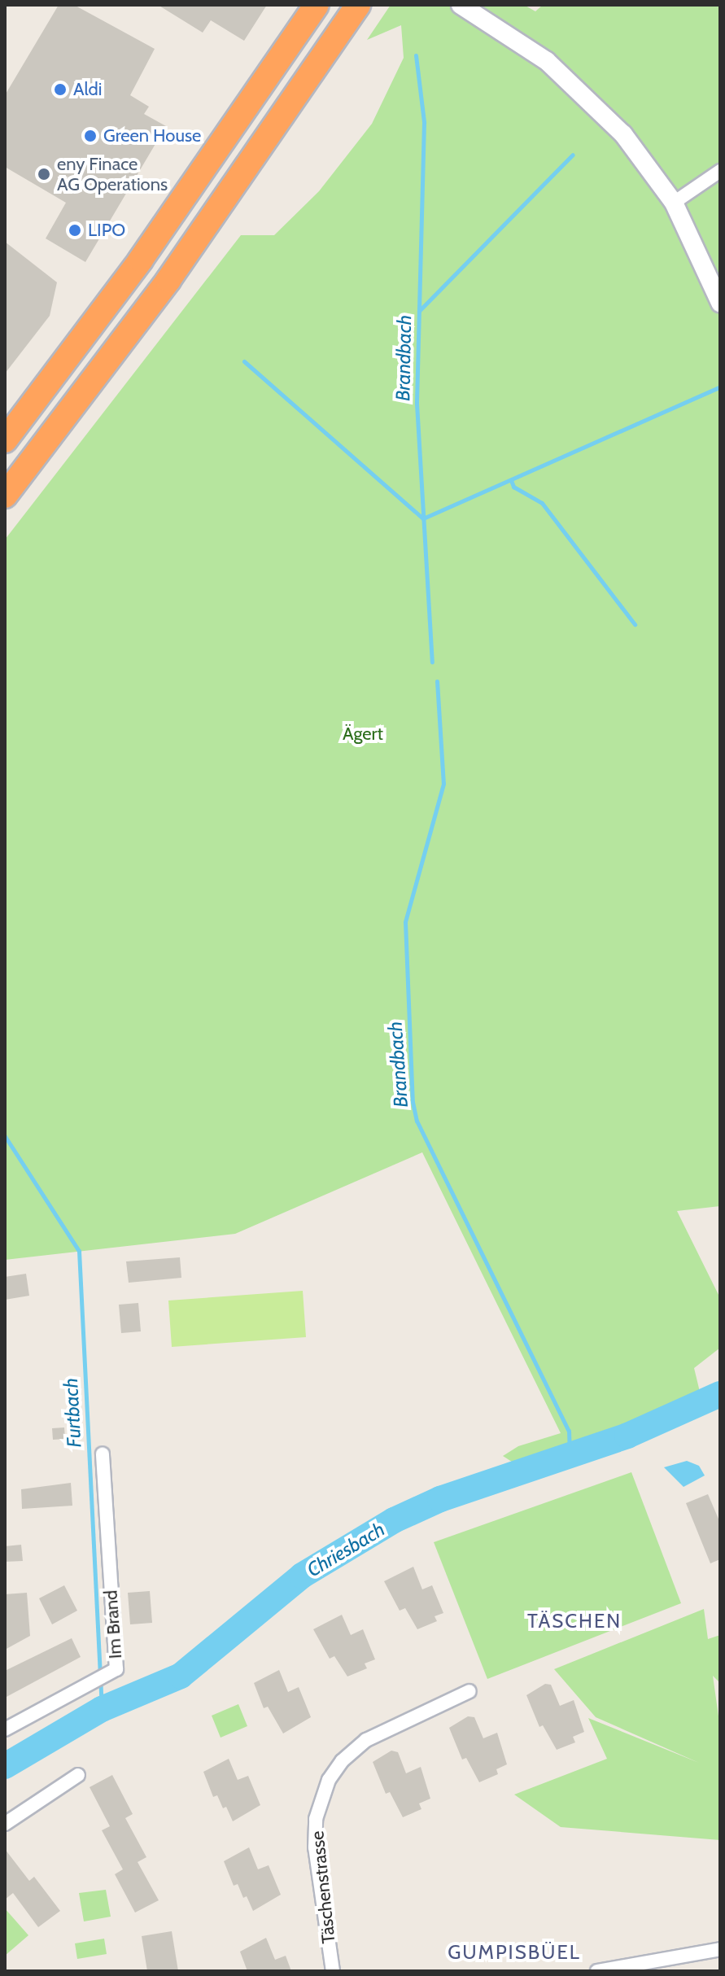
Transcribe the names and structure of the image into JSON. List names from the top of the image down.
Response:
{
  "streets": {
    "street": ["Im Brand", "Täschenstrasse"]
  },
  "districts": ["TÄSCHEN", "GUMPISBÜEL"],
  "water": ["Brandbach", "Furtbach", "Chriesbach"],
  "parks": ["Ägert"],
  "places": [
    "Aldi",
    "Green House",
    "eny Finace AG Operations",
    "LIPO"
  ]
}
